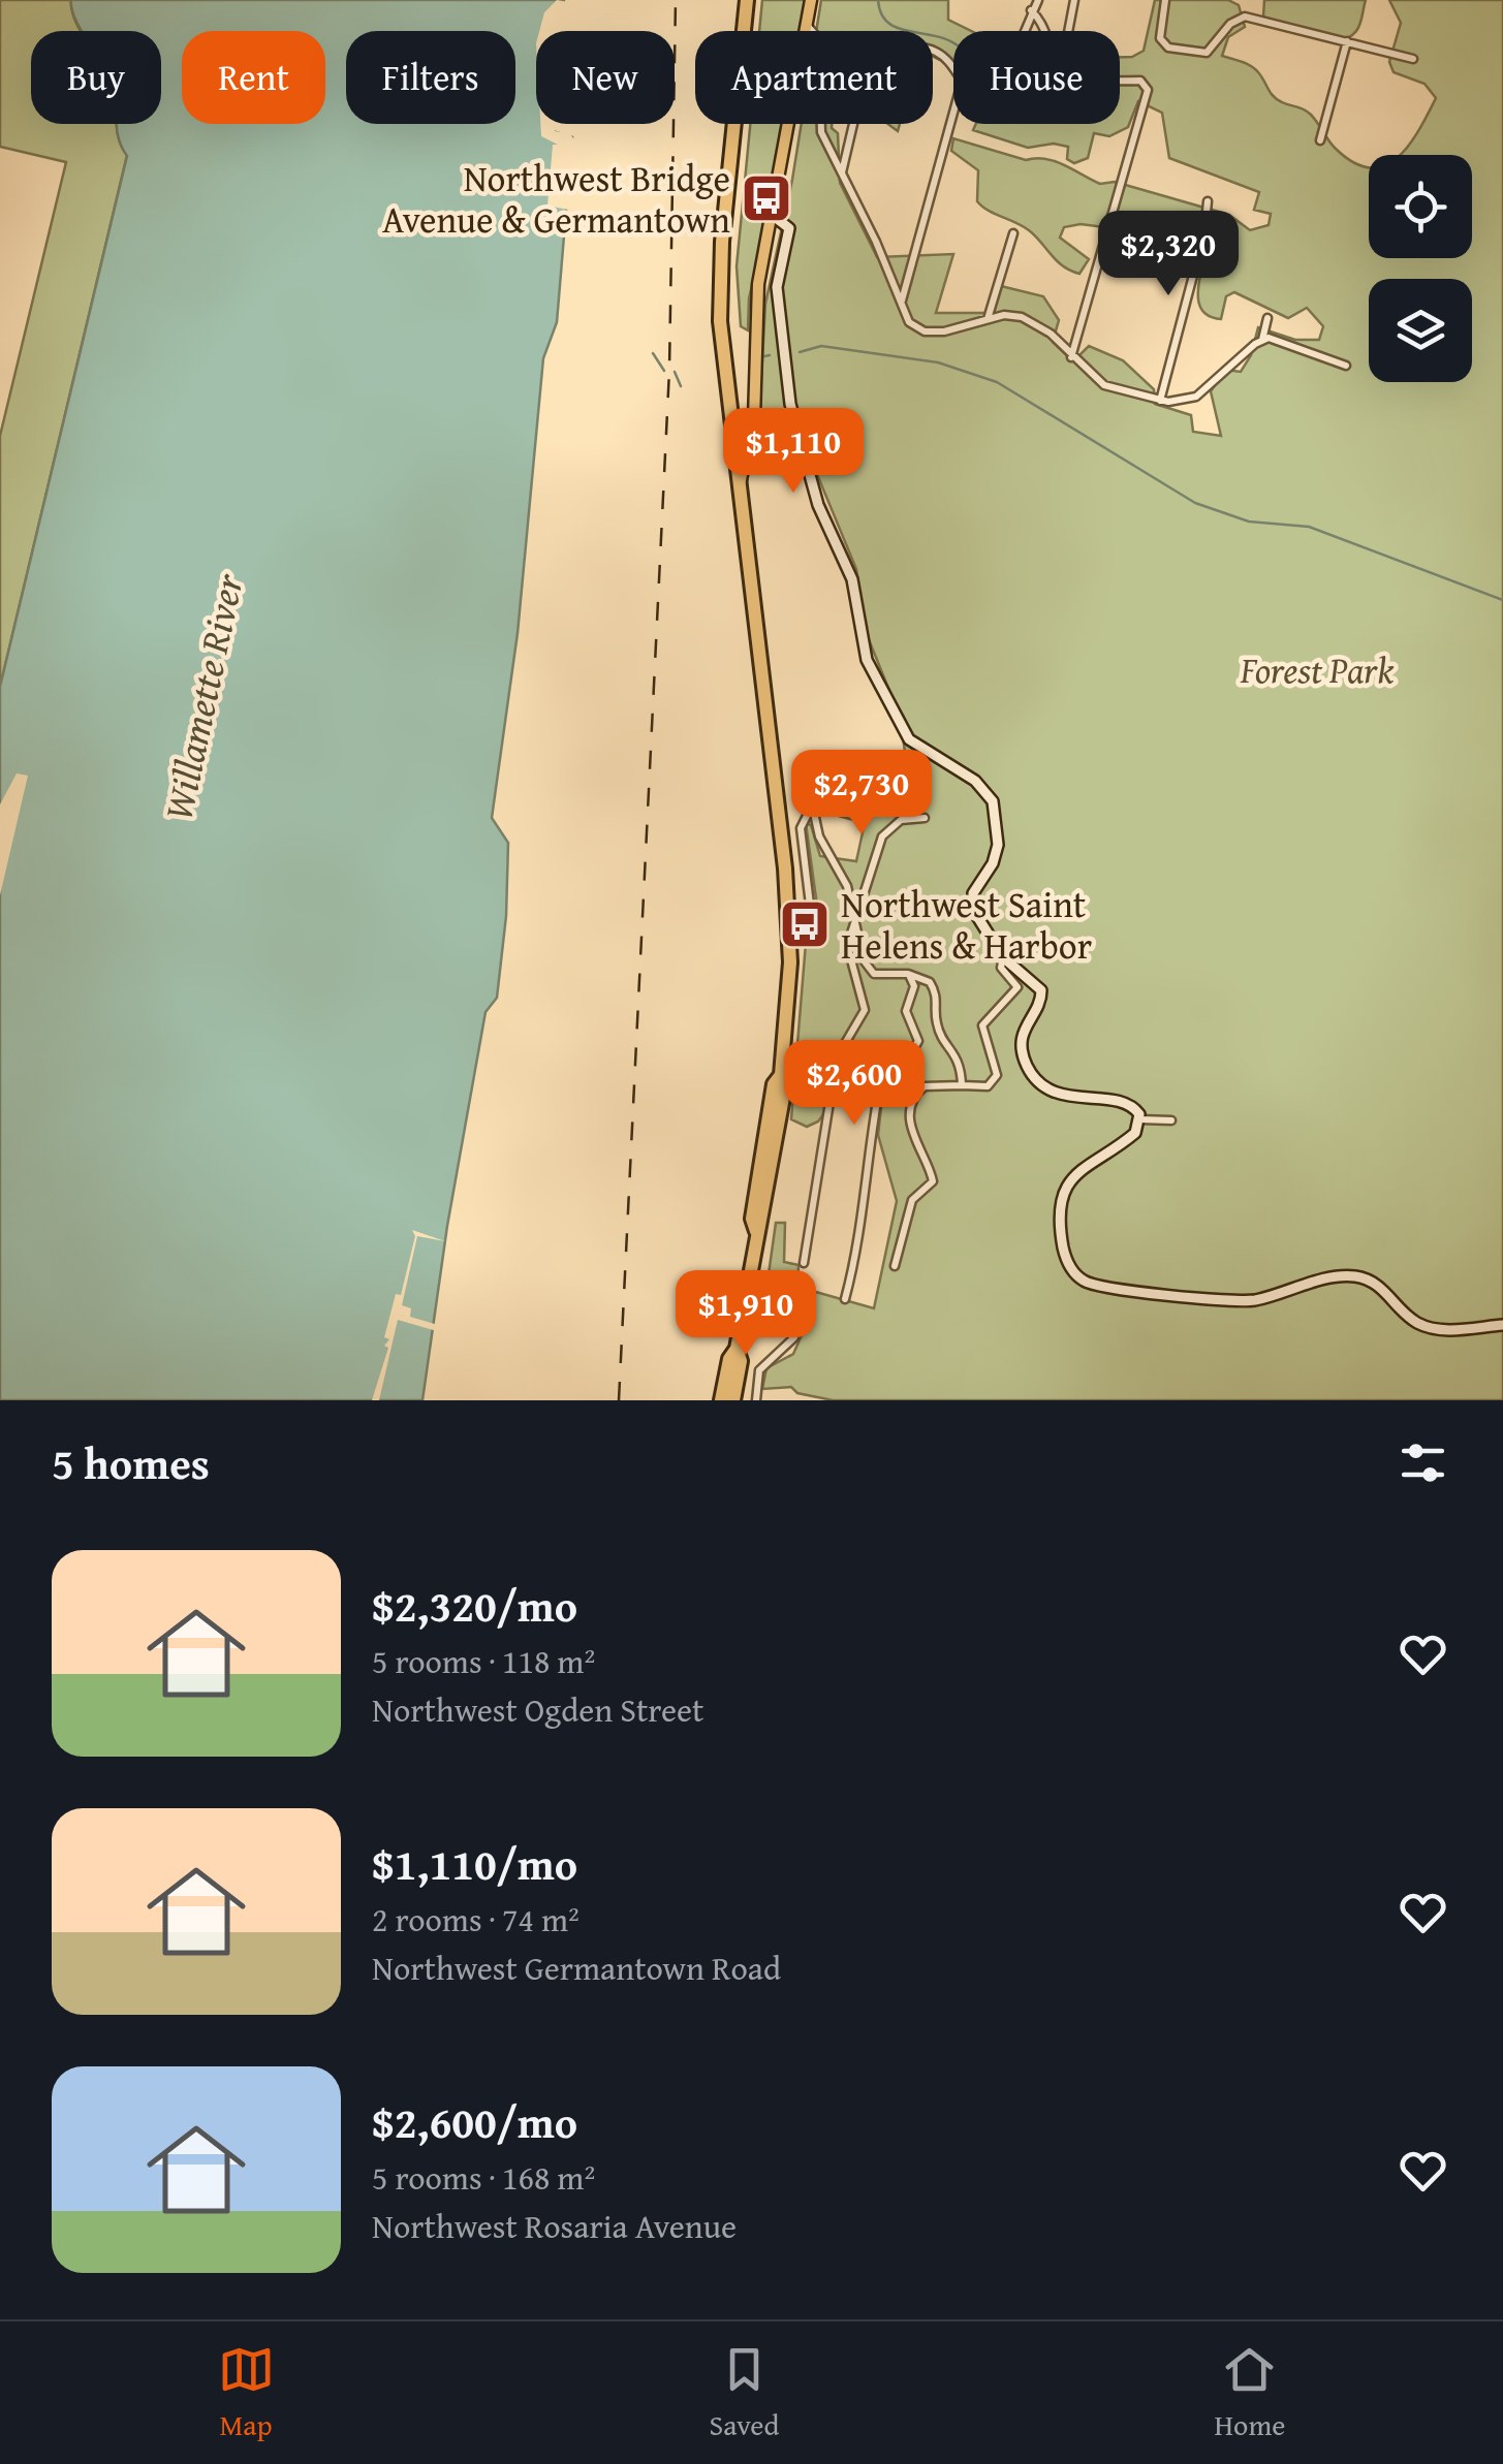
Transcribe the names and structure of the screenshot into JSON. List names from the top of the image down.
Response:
{
  "water": ["Willamette River"],
  "parks": ["Forest Park"],
  "places": {
    "bus stop": ["Northwest Bridge Avenue & Germantown", "Northwest Saint Helens & Harbor"]
  },
  "page": {
    "chip": [
      "Buy",
      "Rent",
      "Filters",
      "New",
      "Apartment",
      "House"
    ],
    "price": [
      "$2,320",
      "$1,110",
      "$2,730",
      "$2,600",
      "$1,910"
    ],
    "heading": "5 homes",
    "list": [
      {
        "name": "$2,320/mo",
        "note": "5 rooms · 118 m² · Northwest Ogden Street"
      },
      {
        "name": "$1,110/mo",
        "note": "2 rooms · 74 m² · Northwest Germantown Road"
      },
      {
        "name": "$2,600/mo",
        "note": "5 rooms · 168 m² · Northwest Rosaria Avenue"
      }
    ],
    "tabs": ["Map", "Saved", "Home"]
  }
}
